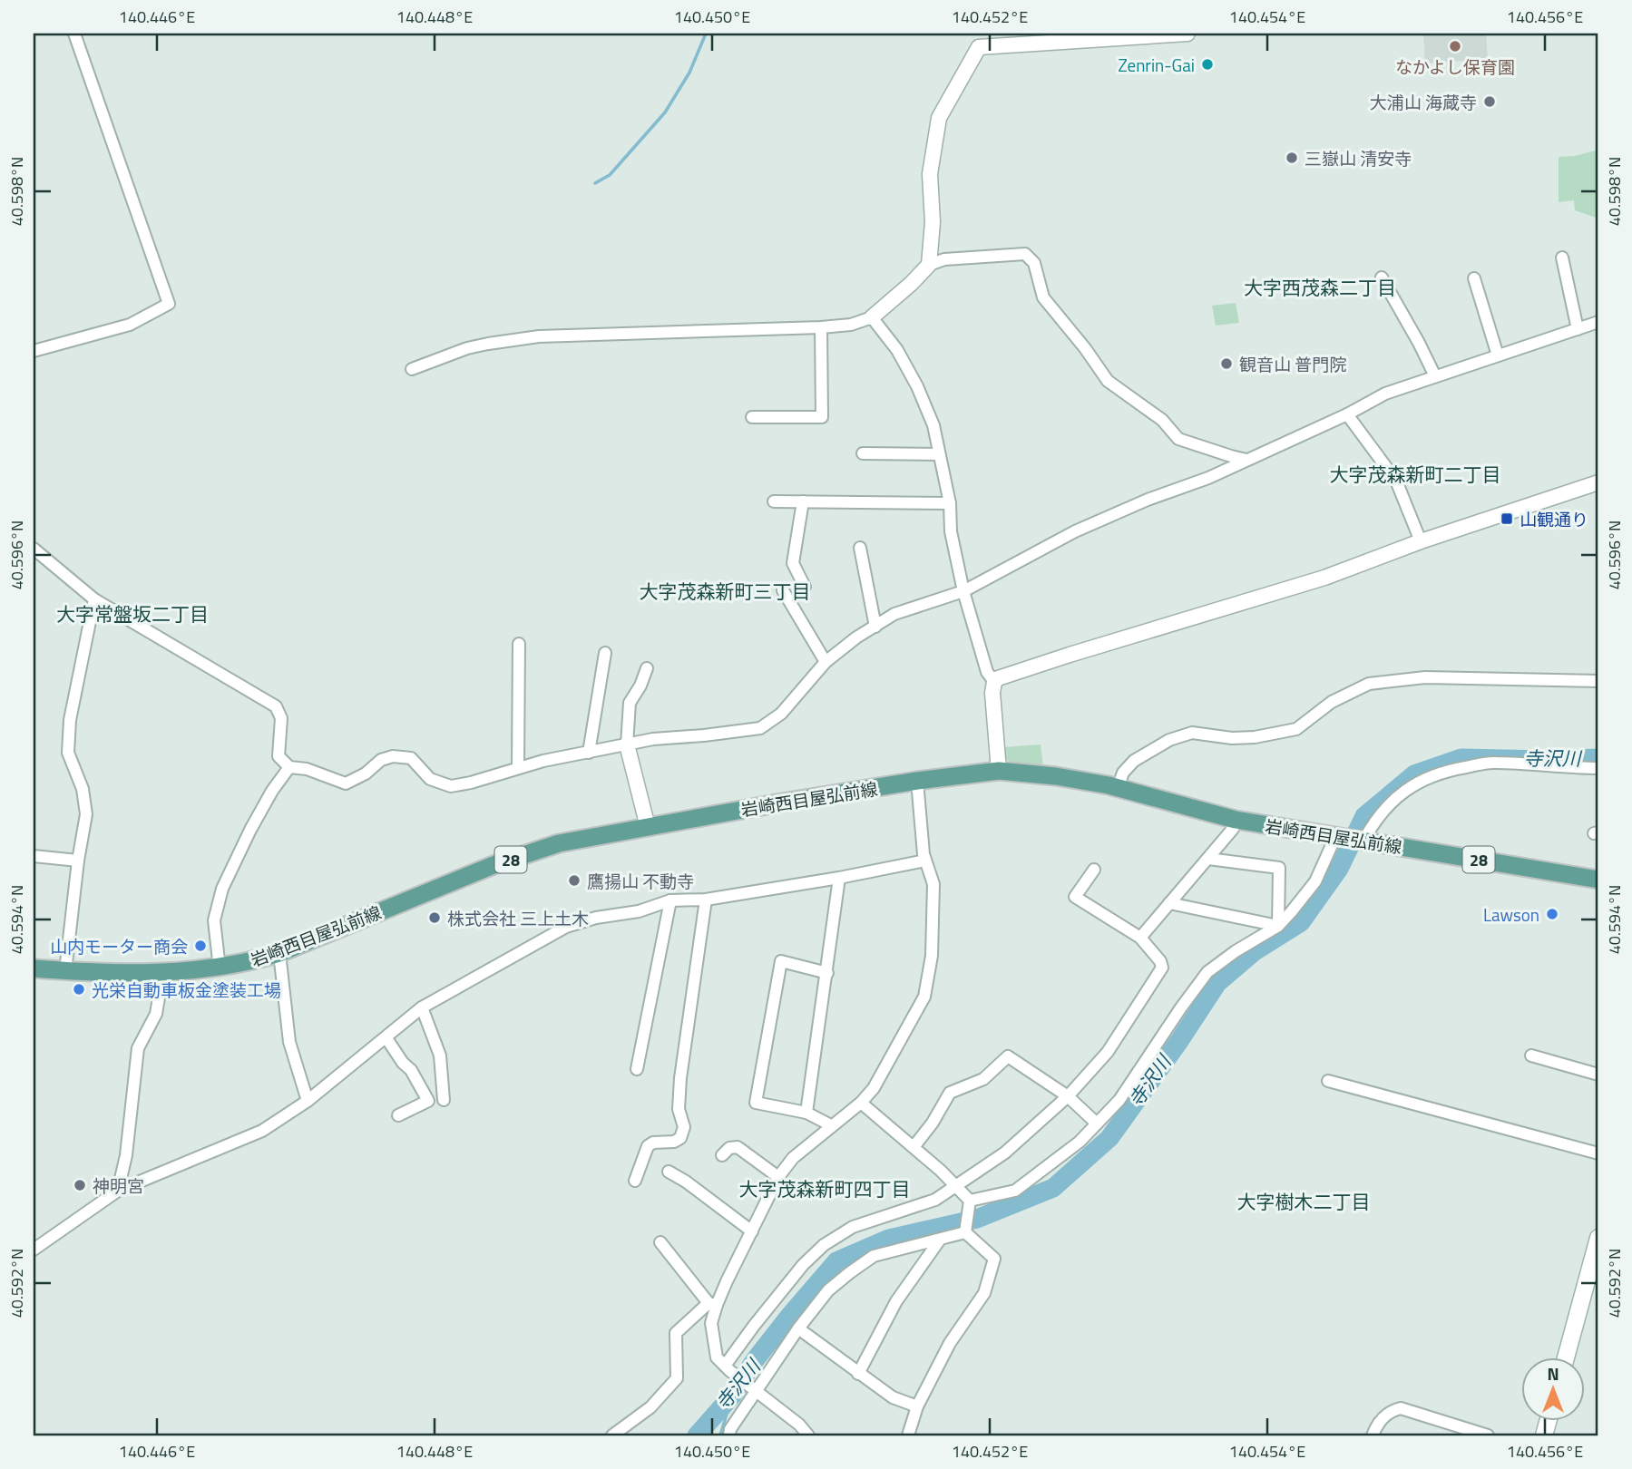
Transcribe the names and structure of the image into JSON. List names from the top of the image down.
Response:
{
  "streets": {
    "main road": ["岩崎西目屋弘前線", "28"]
  },
  "districts": [
    "大字西茂森二丁目",
    "大字茂森新町二丁目",
    "大字茂森新町三丁目",
    "大字常盤坂二丁目",
    "大字茂森新町四丁目",
    "大字樹木二丁目"
  ],
  "water": ["寺沢川"],
  "places": {
    "other": [
      "なかよし保育園",
      "Zenrin-Gai",
      "大浦山 海蔵寺",
      "三嶽山 清安寺",
      "観音山 普門院",
      "鷹揚山 不動寺",
      "Lawson",
      "株式会社 三上土木",
      "山内モーター商会",
      "光栄自動車板金塗装工場",
      "神明宮"
    ],
    "transit": ["山観通り"]
  },
  "north": "top",
  "coordinates": [
    "140.446°E",
    "140.448°E",
    "140.450°E",
    "140.452°E",
    "140.454°E",
    "140.456°E",
    "40.598°N",
    "40.596°N",
    "40.594°N",
    "40.592°N"
  ]
}
